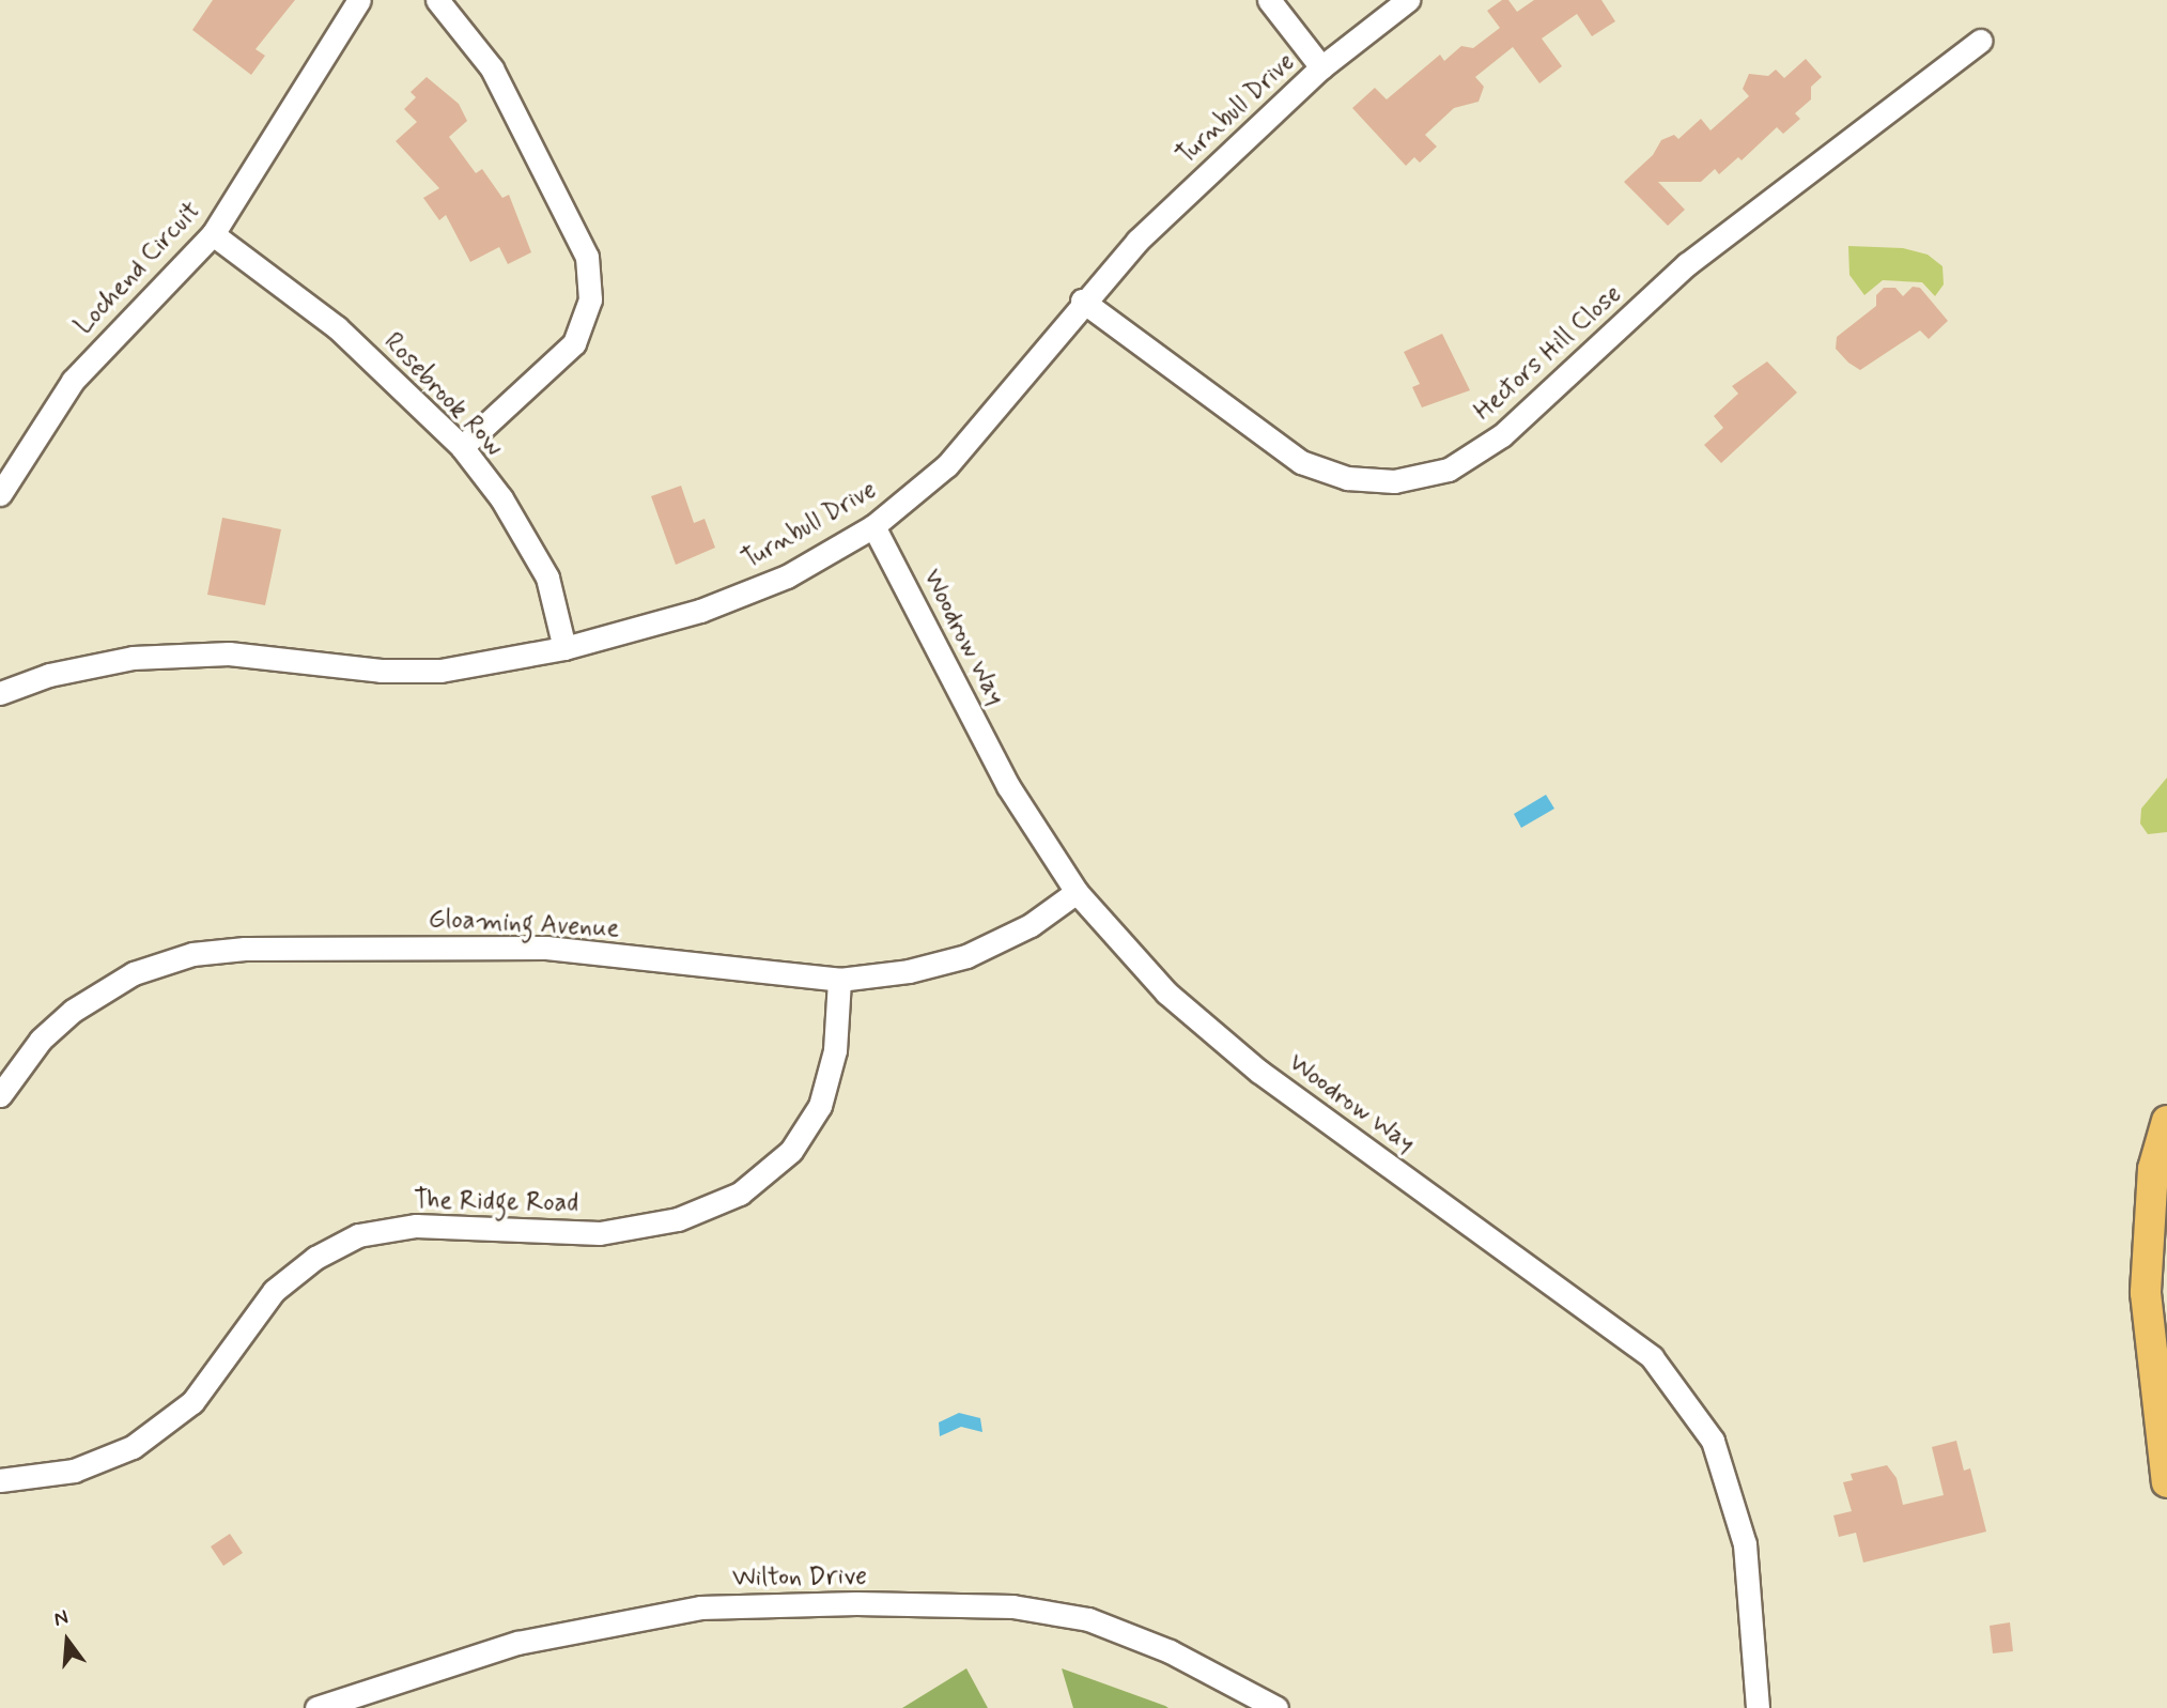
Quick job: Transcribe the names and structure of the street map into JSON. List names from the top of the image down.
{
  "streets": {
    "street": [
      "Turnbull Drive",
      "Lochend Circuit",
      "Hectors Hill Close",
      "Rosebrook Row",
      "Woodrow Way",
      "Gloaming Avenue",
      "The Ridge Road",
      "Wilton Drive"
    ]
  },
  "crossings": [
    ["Turnbull Drive", "Hectors Hill Close"],
    ["Turnbull Drive", "Rosebrook Row"],
    ["Turnbull Drive", "Woodrow Way"],
    ["Lochend Circuit", "Rosebrook Row"],
    ["Woodrow Way", "Gloaming Avenue"],
    ["Gloaming Avenue", "The Ridge Road"]
  ],
  "north": "top"
}
